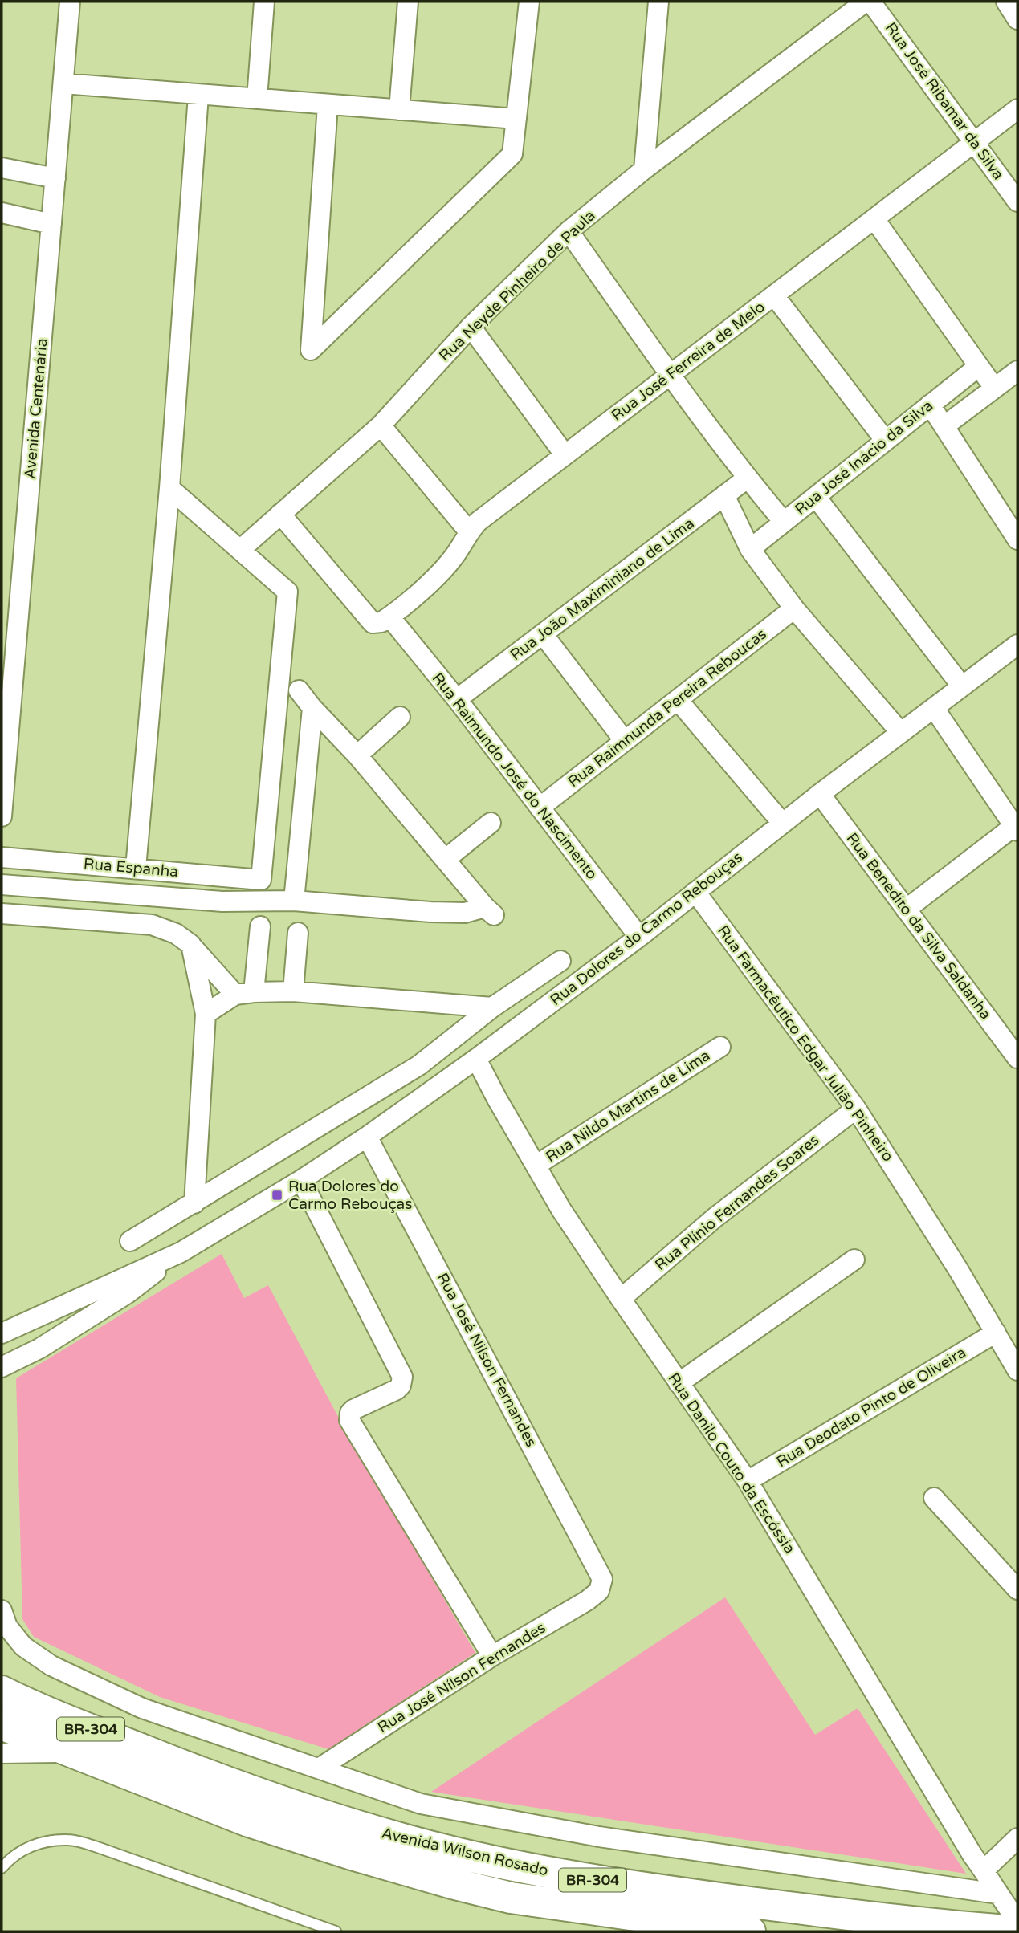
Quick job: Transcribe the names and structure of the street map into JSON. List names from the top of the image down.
{
  "streets": {
    "highway": ["BR-304", "Avenida Wilson Rosado"],
    "street": [
      "Rua José Ribamar da Silva",
      "Rua Neyde Pinheiro de Paula",
      "Rua José Ferreira de Melo",
      "Avenida Centenária",
      "Rua José Inácio da Silva",
      "Rua João Maximiniano de Lima",
      "Rua Raimnunda Pereira Reboucas",
      "Rua Raimundo José do Nascimento",
      "Rua Espanha",
      "Rua Benedito da Silva Saldanha",
      "Rua Dolores do Carmo Rebouças",
      "Rua Farmacêutico Edgar Julião Pinheiro",
      "Rua Nildo Martins de Lima",
      "Rua Plínio Fernandes Soares",
      "Rua José Nilson Fernandes",
      "Rua Deodato Pinto de Oliveira",
      "Rua Danilo Couto da Escóssia",
      "Rua José Nílson Fernandes"
    ]
  },
  "crossings": [
    ["Rua José Ribamar da Silva", "Rua José Ferreira de Melo"],
    ["Rua Neyde Pinheiro de Paula", "Rua Raimundo José do Nascimento"],
    ["Rua Neyde Pinheiro de Paula", "Rua Espanha"],
    ["Rua José Ferreira de Melo", "Rua Raimundo José do Nascimento"],
    ["Rua João Maximiniano de Lima", "Rua Raimundo José do Nascimento"],
    ["Rua Raimnunda Pereira Reboucas", "Rua Raimundo José do Nascimento"],
    ["Rua Raimundo José do Nascimento", "Rua Dolores do Carmo Rebouças"],
    ["Rua Benedito da Silva Saldanha", "Rua Dolores do Carmo Rebouças"],
    ["Rua Dolores do Carmo Rebouças", "Rua Farmacêutico Edgar Julião Pinheiro"],
    ["Rua Dolores do Carmo Rebouças", "Rua José Nilson Fernandes"],
    ["Rua Dolores do Carmo Rebouças", "Rua Danilo Couto da Escóssia"],
    ["Rua Farmacêutico Edgar Julião Pinheiro", "Rua Plínio Fernandes Soares"],
    ["Rua Farmacêutico Edgar Julião Pinheiro", "Rua Deodato Pinto de Oliveira"],
    ["Rua Nildo Martins de Lima", "Rua Danilo Couto da Escóssia"],
    ["Rua Plínio Fernandes Soares", "Rua Danilo Couto da Escóssia"],
    ["Rua José Nilson Fernandes", "Rua José Nílson Fernandes"],
    ["Rua Deodato Pinto de Oliveira", "Rua Danilo Couto da Escóssia"]
  ],
  "places": {
    "transit": ["Rua Dolores do Carmo Rebouças"]
  }
}
